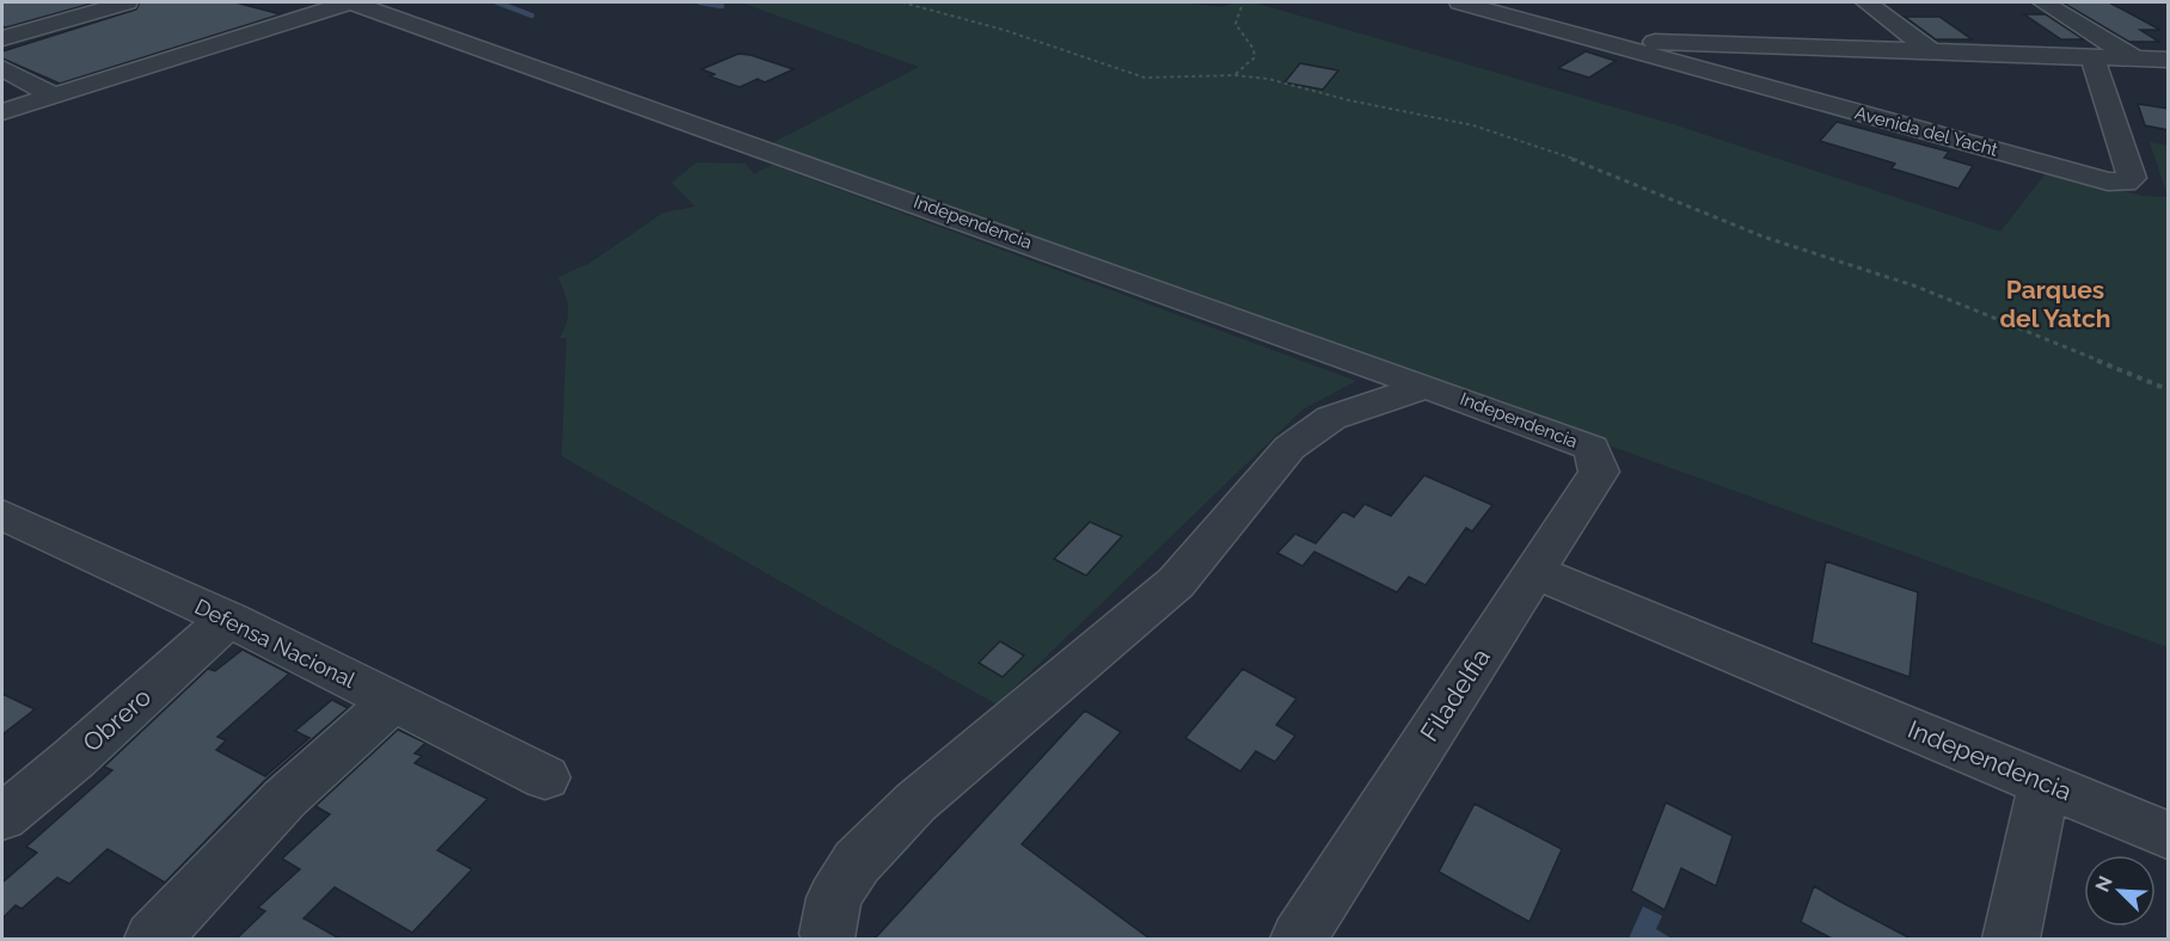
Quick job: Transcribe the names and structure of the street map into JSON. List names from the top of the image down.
{
  "streets": {
    "street": [
      "Avenida del Yacht",
      "Independencia",
      "Defensa Nacional",
      "Filadelfia",
      "Obrero"
    ]
  },
  "crossings": [
    ["Independencia", "Filadelfia"],
    ["Defensa Nacional", "Obrero"]
  ],
  "districts": ["Parques del Yatch"],
  "north": "top left"
}
